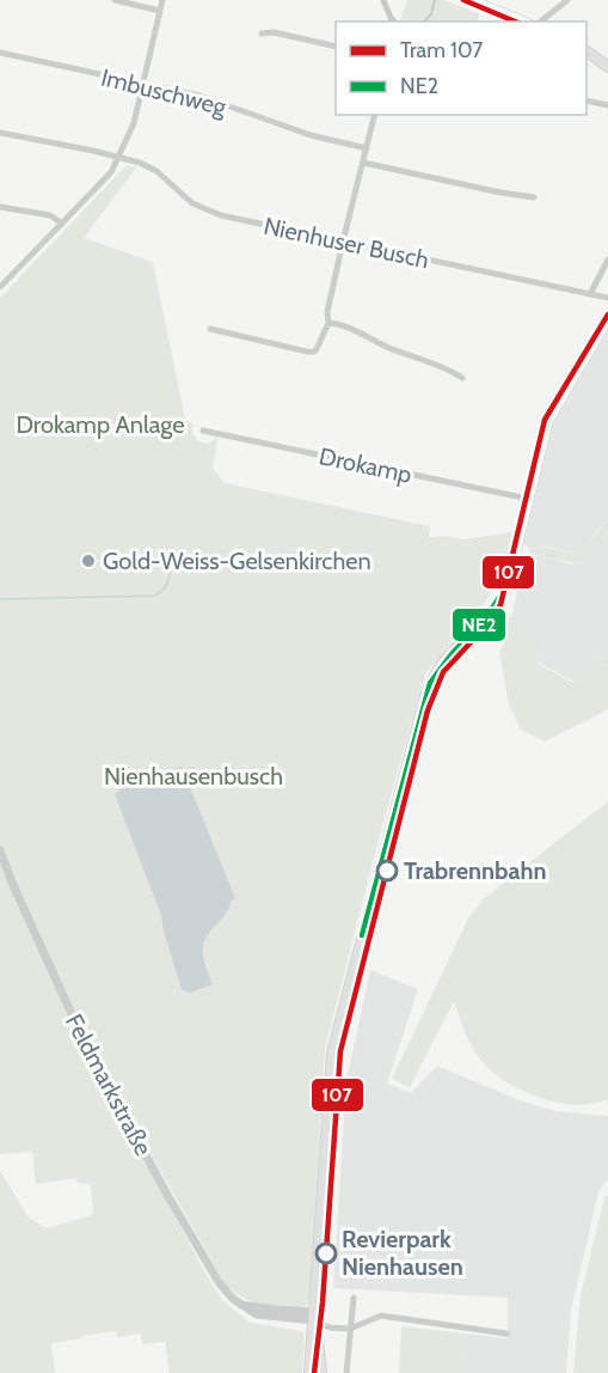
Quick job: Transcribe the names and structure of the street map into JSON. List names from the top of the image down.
{
  "streets": {
    "street": [
      "Imbuschweg",
      "Nienhuser Busch",
      "Drokamp",
      "Feldmarkstraße"
    ]
  },
  "parks": ["Drokamp Anlage", "Nienhausenbusch"],
  "places": ["Gold-Weiss-Gelsenkirchen", "Trabrennbahn", "Revierpark Nienhausen"],
  "lines": ["tram line 107", "transit line NE2"],
  "legend": ["Tram 107", "NE2"]
}
